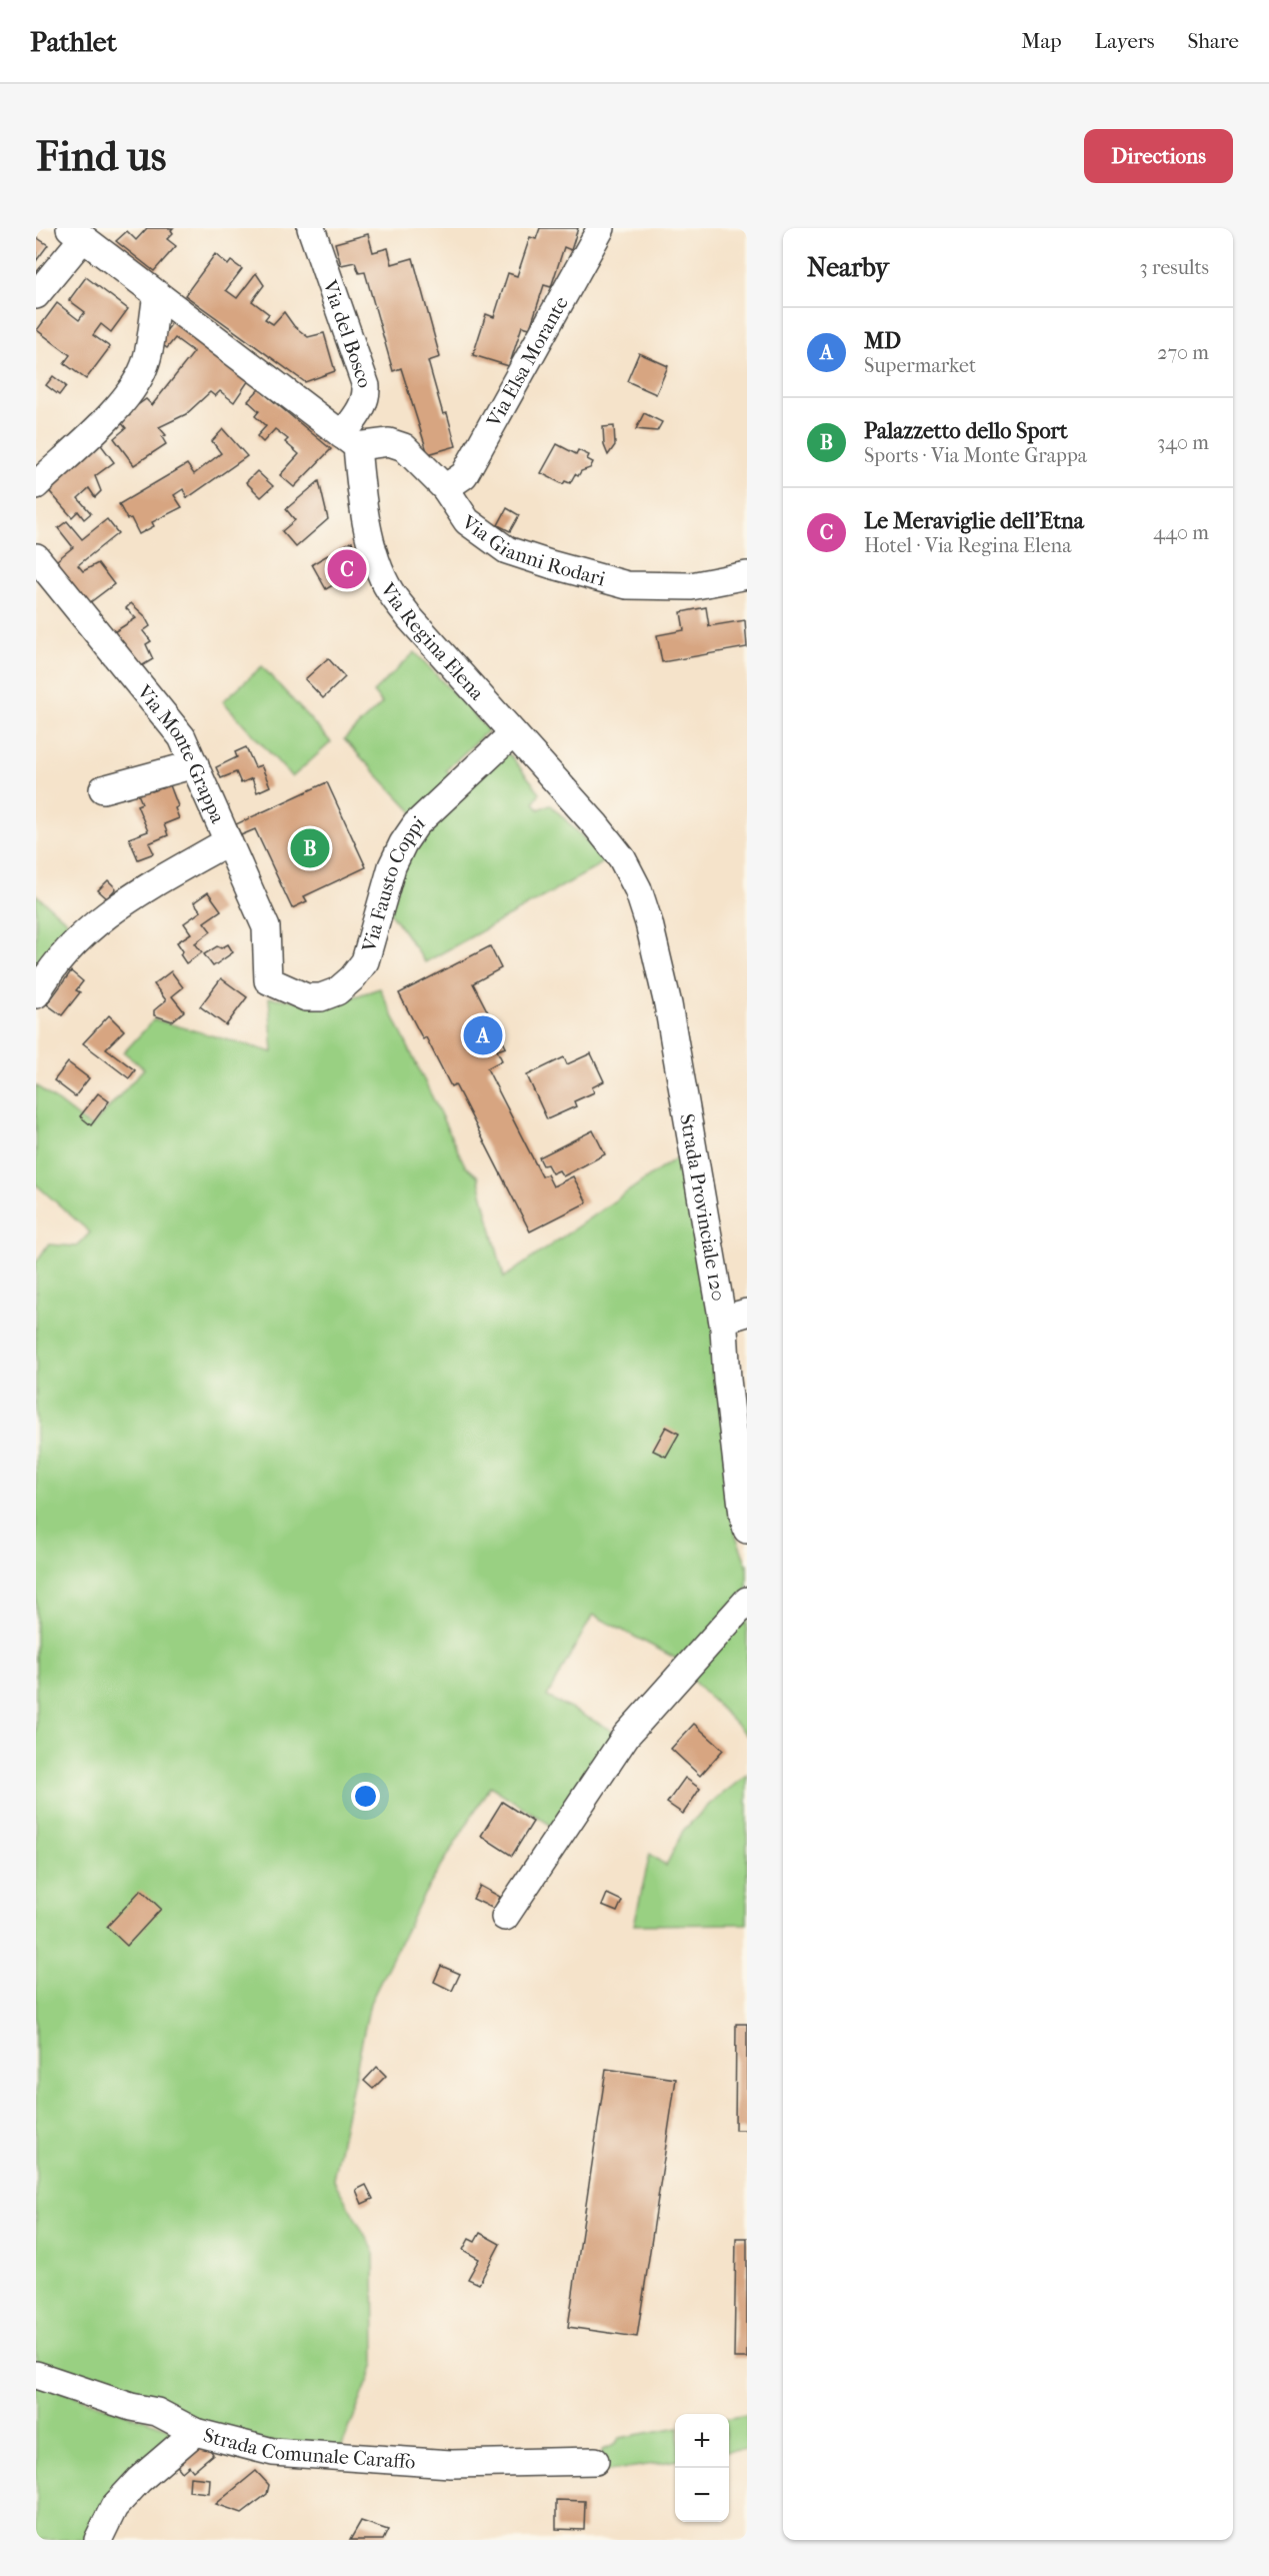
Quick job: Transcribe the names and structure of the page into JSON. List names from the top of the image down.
{
  "streets": {
    "street": [
      "Via del Bosco",
      "Via Elsa Morante",
      "Via Gianni Rodari",
      "Via Regina Elena",
      "Via Monte Grappa",
      "Via Fausto Coppi",
      "Strada Provinciale 120",
      "Strada Comunale Caraffo"
    ]
  },
  "crossings": [
    ["Via del Bosco", "Via Gianni Rodari"],
    ["Via del Bosco", "Via Regina Elena"],
    ["Via Elsa Morante", "Via Gianni Rodari"],
    ["Via Gianni Rodari", "Via Regina Elena"],
    ["Via Regina Elena", "Via Fausto Coppi"],
    ["Via Regina Elena", "Strada Provinciale 120"],
    ["Via Monte Grappa", "Via Fausto Coppi"]
  ],
  "page": {
    "header": "Pathlet",
    "nav": ["Map", "Layers", "Share"],
    "buttons": "Directions",
    "title": "Find us",
    "heading": ["Nearby", "3 results"],
    "list": [
      {
        "mark": "A",
        "name": "MD",
        "note": "Supermarket",
        "value": "270 m"
      },
      {
        "mark": "B",
        "name": "Palazzetto dello Sport",
        "note": "Sports · Via Monte Grappa",
        "value": "340 m"
      },
      {
        "mark": "C",
        "name": "Le Meraviglie dell'Etna",
        "note": "Hotel · Via Regina Elena",
        "value": "440 m"
      }
    ],
    "pins": ["C", "B", "A"],
    "map_buttons": ["+", "−"]
  }
}
